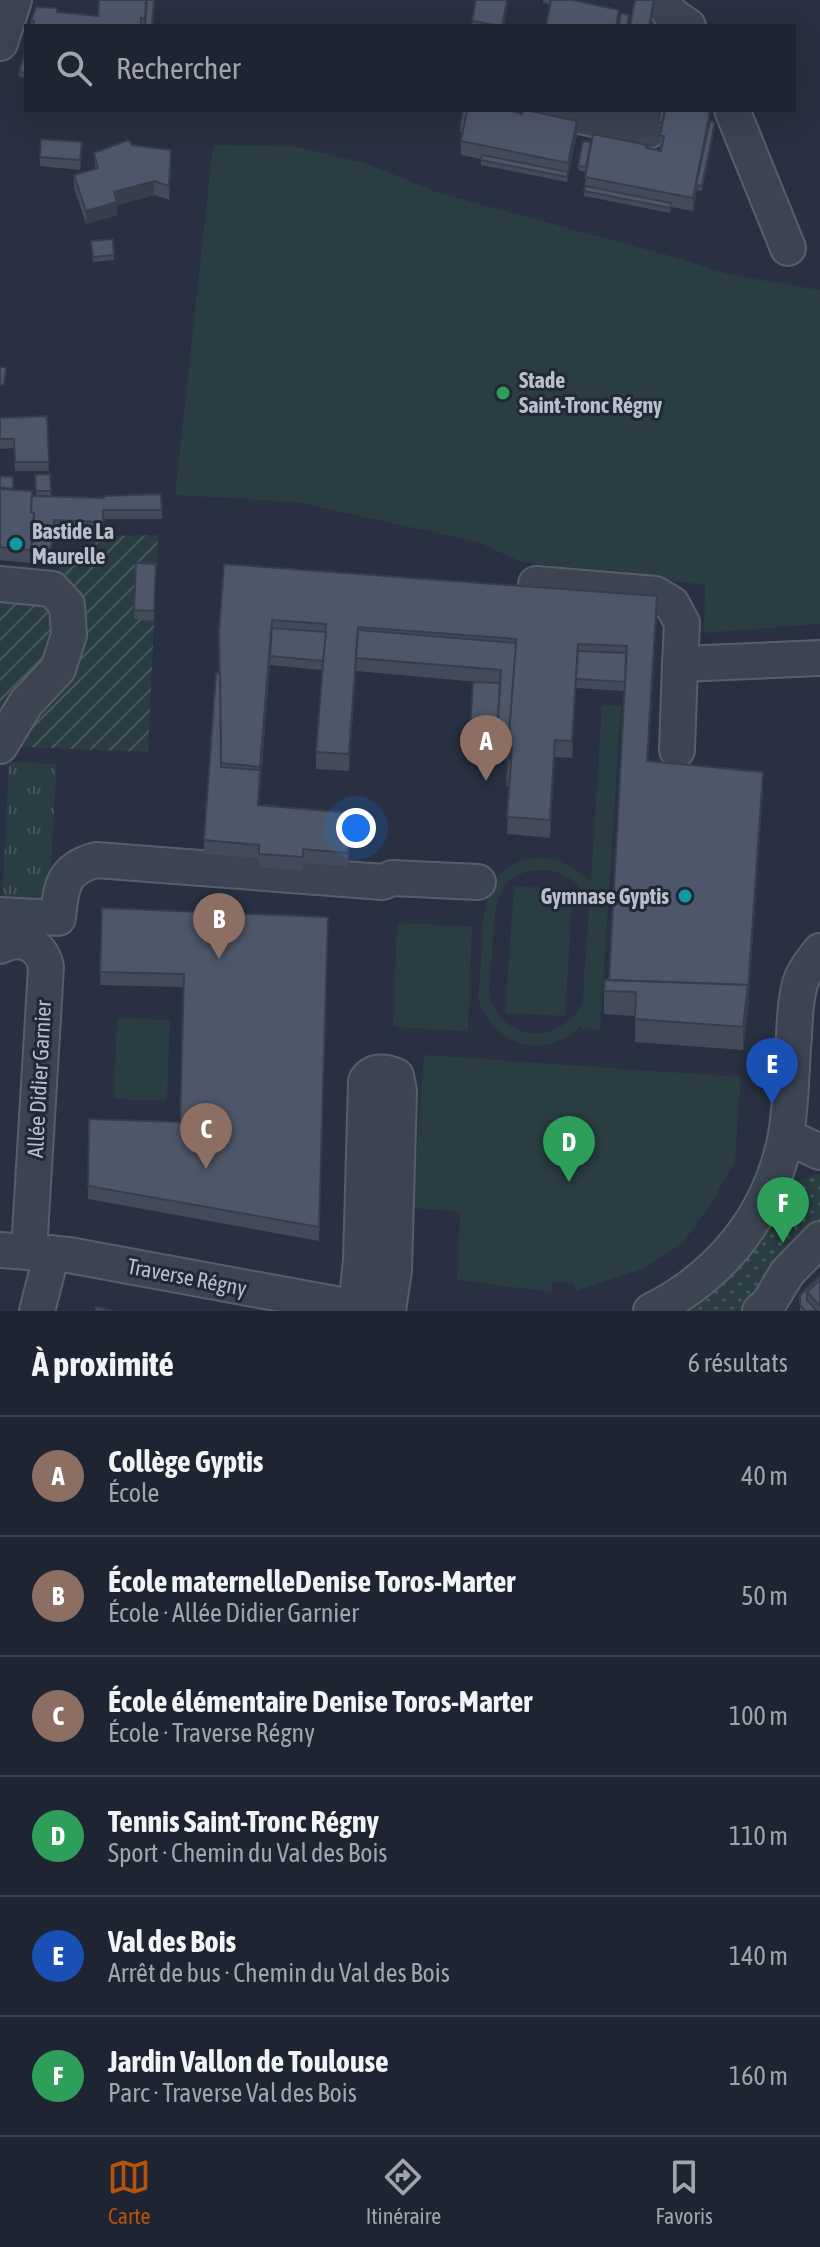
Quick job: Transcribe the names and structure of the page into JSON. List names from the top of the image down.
{
  "streets": {
    "street": ["Allée Didier Garnier", "Traverse Régny"]
  },
  "crossings": [
    ["Allée Didier Garnier", "Traverse Régny"]
  ],
  "places": ["Stade Saint-Tronc Régny", "Bastide La Maurelle", "Gymnase Gyptis"],
  "page": {
    "search": "Rechercher",
    "pins": [
      "A",
      "B",
      "E",
      "C",
      "D",
      "F"
    ],
    "heading": ["À proximité", "6 résultats"],
    "list": [
      {
        "mark": "A",
        "name": "Collège Gyptis",
        "note": "École",
        "value": "40 m"
      },
      {
        "mark": "B",
        "name": "École maternelleDenise Toros-Marter",
        "note": "École · Allée Didier Garnier",
        "value": "50 m"
      },
      {
        "mark": "C",
        "name": "École élémentaire Denise Toros-Marter",
        "note": "École · Traverse Régny",
        "value": "100 m"
      },
      {
        "mark": "D",
        "name": "Tennis Saint-Tronc Régny",
        "note": "Sport · Chemin du Val des Bois",
        "value": "110 m"
      },
      {
        "mark": "E",
        "name": "Val des Bois",
        "note": "Arrêt de bus · Chemin du Val des Bois",
        "value": "140 m"
      },
      {
        "mark": "F",
        "name": "Jardin Vallon de Toulouse",
        "note": "Parc · Traverse Val des Bois",
        "value": "160 m"
      }
    ],
    "nav": ["Carte", "Itinéraire", "Favoris"]
  }
}
